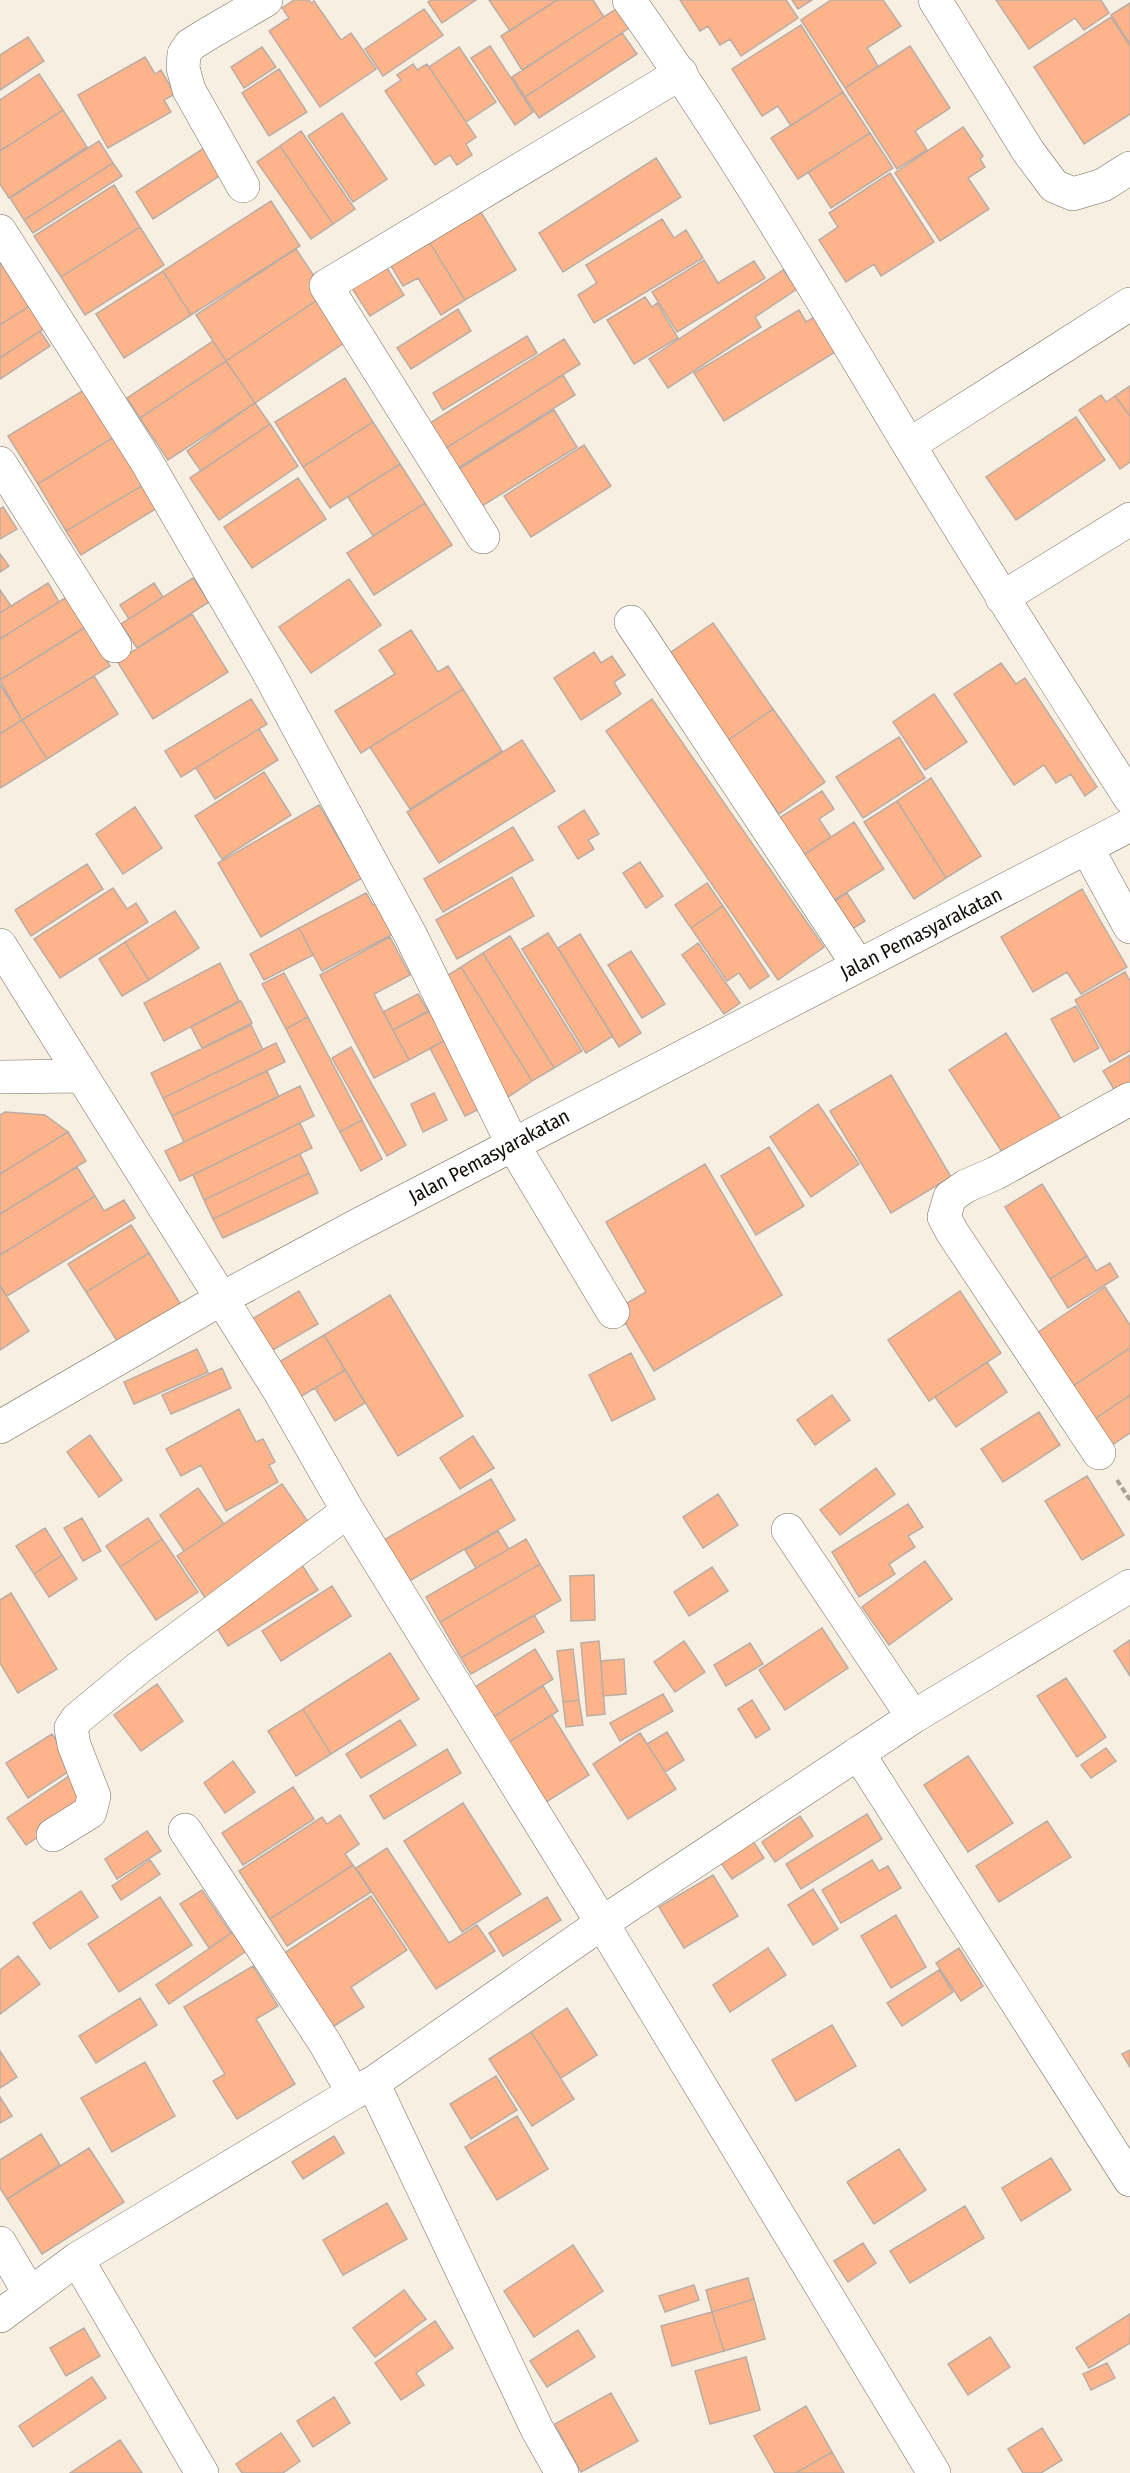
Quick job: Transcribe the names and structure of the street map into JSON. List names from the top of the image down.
{
  "streets": {
    "street": ["Jalan Pemasyarakatan"]
  }
}
